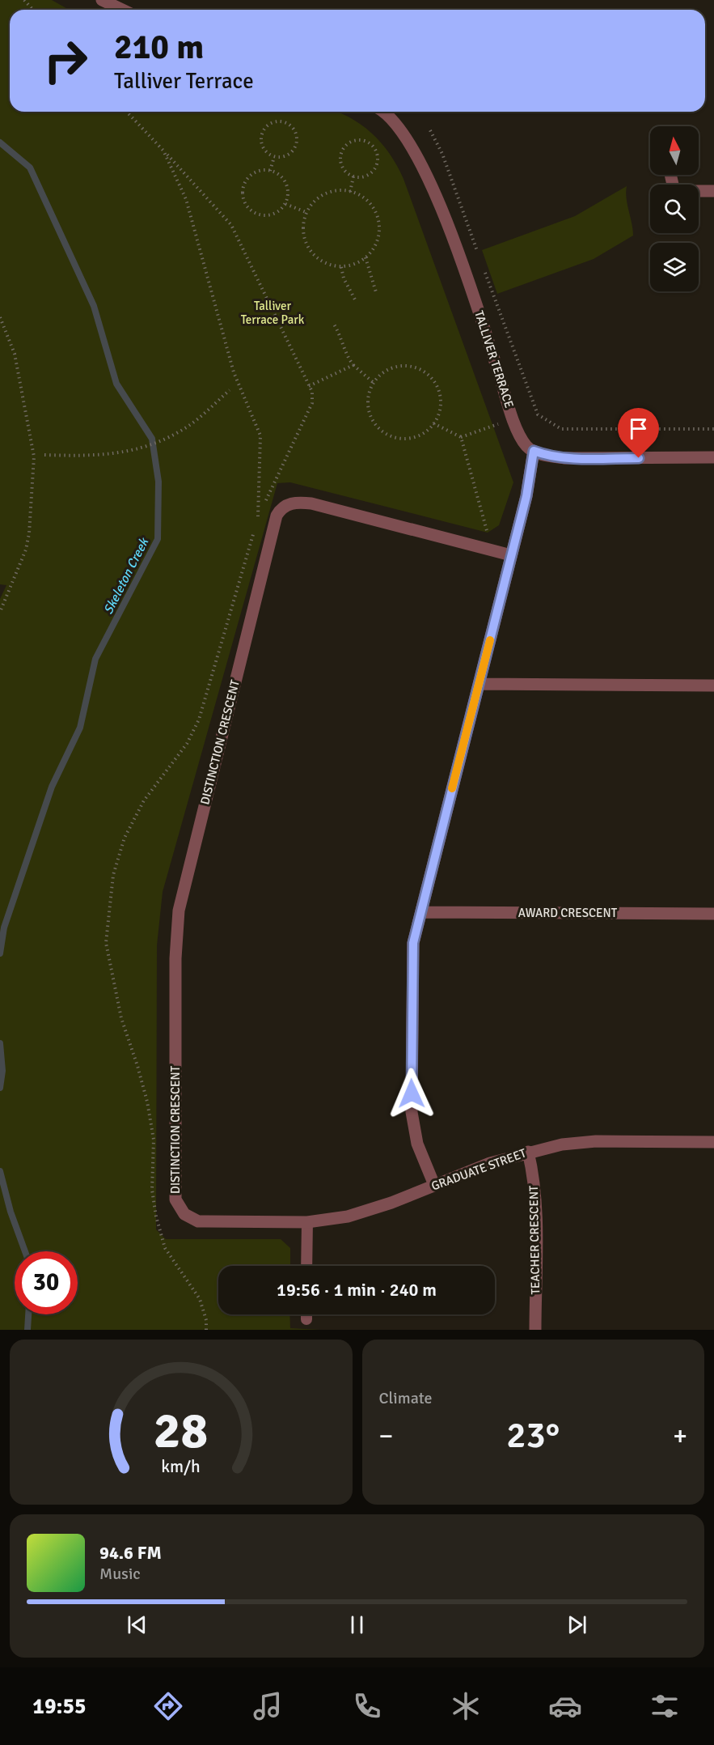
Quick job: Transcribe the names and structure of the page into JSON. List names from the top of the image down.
{
  "streets": {
    "street": [
      "TALLIVER TERRACE",
      "DISTINCTION CRESCENT",
      "AWARD CRESCENT",
      "GRADUATE STREET",
      "TEACHER CRESCENT"
    ]
  },
  "crossings": [
    ["DISTINCTION CRESCENT", "GRADUATE STREET"],
    ["GRADUATE STREET", "TEACHER CRESCENT"]
  ],
  "water": ["Skeleton Creek"],
  "parks": ["Talliver Terrace Park"],
  "north": "top",
  "page": {
    "turn": ["210 m", "Talliver Terrace"],
    "limit": "30",
    "trip": "19:56 · 1 min · 240 m",
    "tile": "Climate",
    "heat": ["−", "23°", "+"],
    "song": ["94.6 FM", "Music"],
    "tabs": "19:55",
    "gauge": ["28", "km/h"]
  }
}
